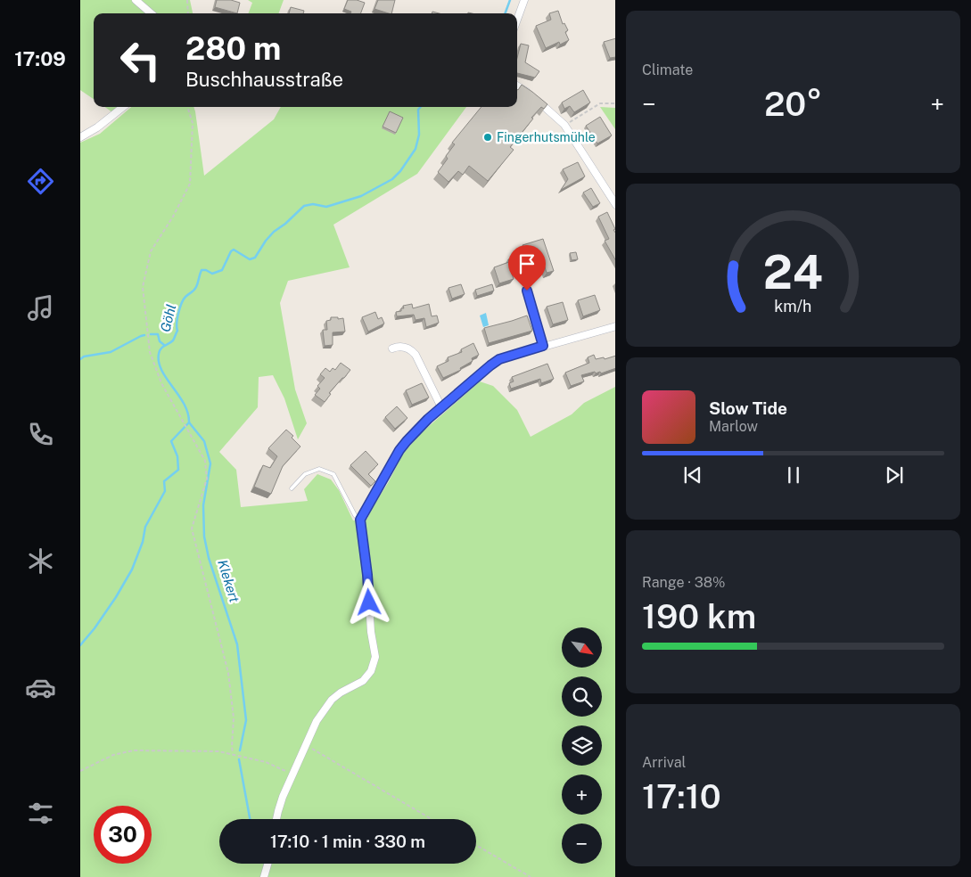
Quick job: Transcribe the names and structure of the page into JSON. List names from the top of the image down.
{
  "water": ["Göhl", "Klekert"],
  "places": ["Fingerhutsmühle"],
  "north": "bottom right",
  "page": {
    "tabs": "17:09",
    "tile": [
      "Climate",
      ["Range · 38%", "190 km"],
      ["Arrival", "17:10"]
    ],
    "turn": ["280 m", "Buschhausstraße"],
    "heat": ["−", "20°", "+"],
    "song": ["Slow Tide", "Marlow"],
    "map_buttons": ["+", "−"],
    "limit": "30",
    "trip": "17:10 · 1 min · 330 m",
    "gauge": ["24", "km/h"]
  }
}
